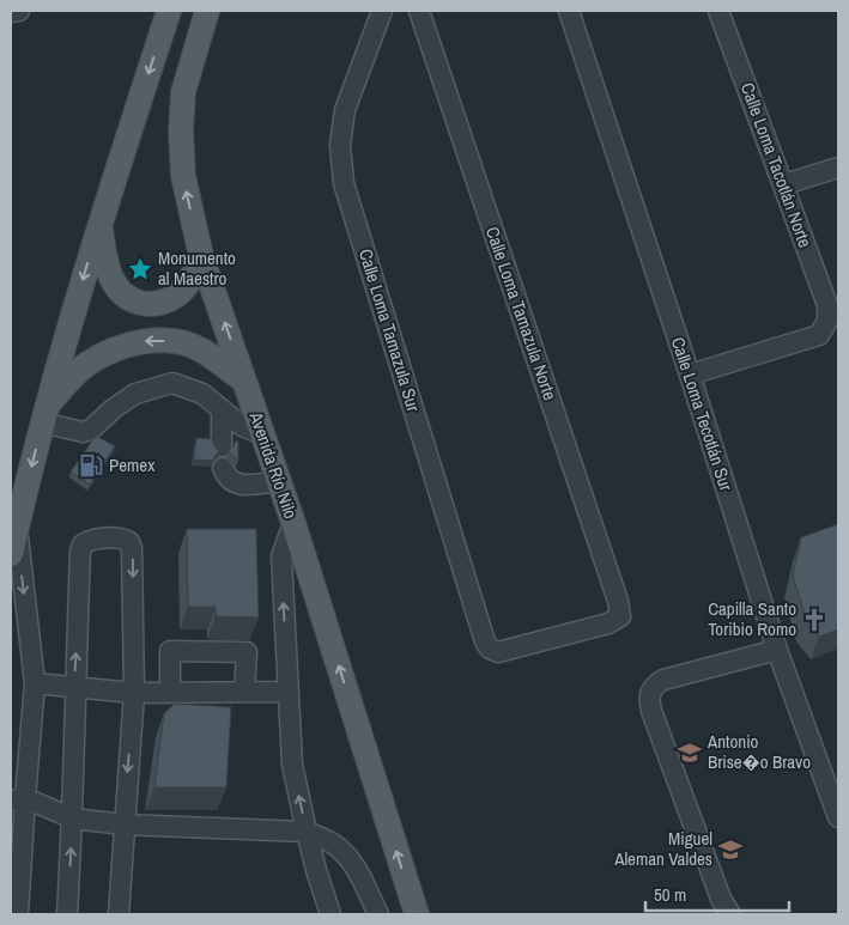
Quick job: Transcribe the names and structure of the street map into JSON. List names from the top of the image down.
{
  "streets": {
    "main road": ["Avenida Río Nilo"],
    "street": [
      "Calle Loma Tacotlán Norte",
      "Calle Loma Tamazula Norte",
      "Calle Loma Tamazula Sur",
      "Calle Loma Tecotlán Sur"
    ]
  },
  "crossings": [
    ["Calle Loma Tacotlán Norte", "Calle Loma Tecotlán Sur"],
    ["Calle Loma Tamazula Norte", "Calle Loma Tamazula Sur"]
  ],
  "one_way": ["Avenida Río Nilo"],
  "places": {
    "place": ["Monumento al Maestro"],
    "fuel station": ["Pemex"],
    "church": ["Capilla Santo Toribio Romo"],
    "school or university": ["Antonio Brise�o Bravo", "Miguel Aleman Valdes"]
  },
  "scale_bar": "50 m"
}
